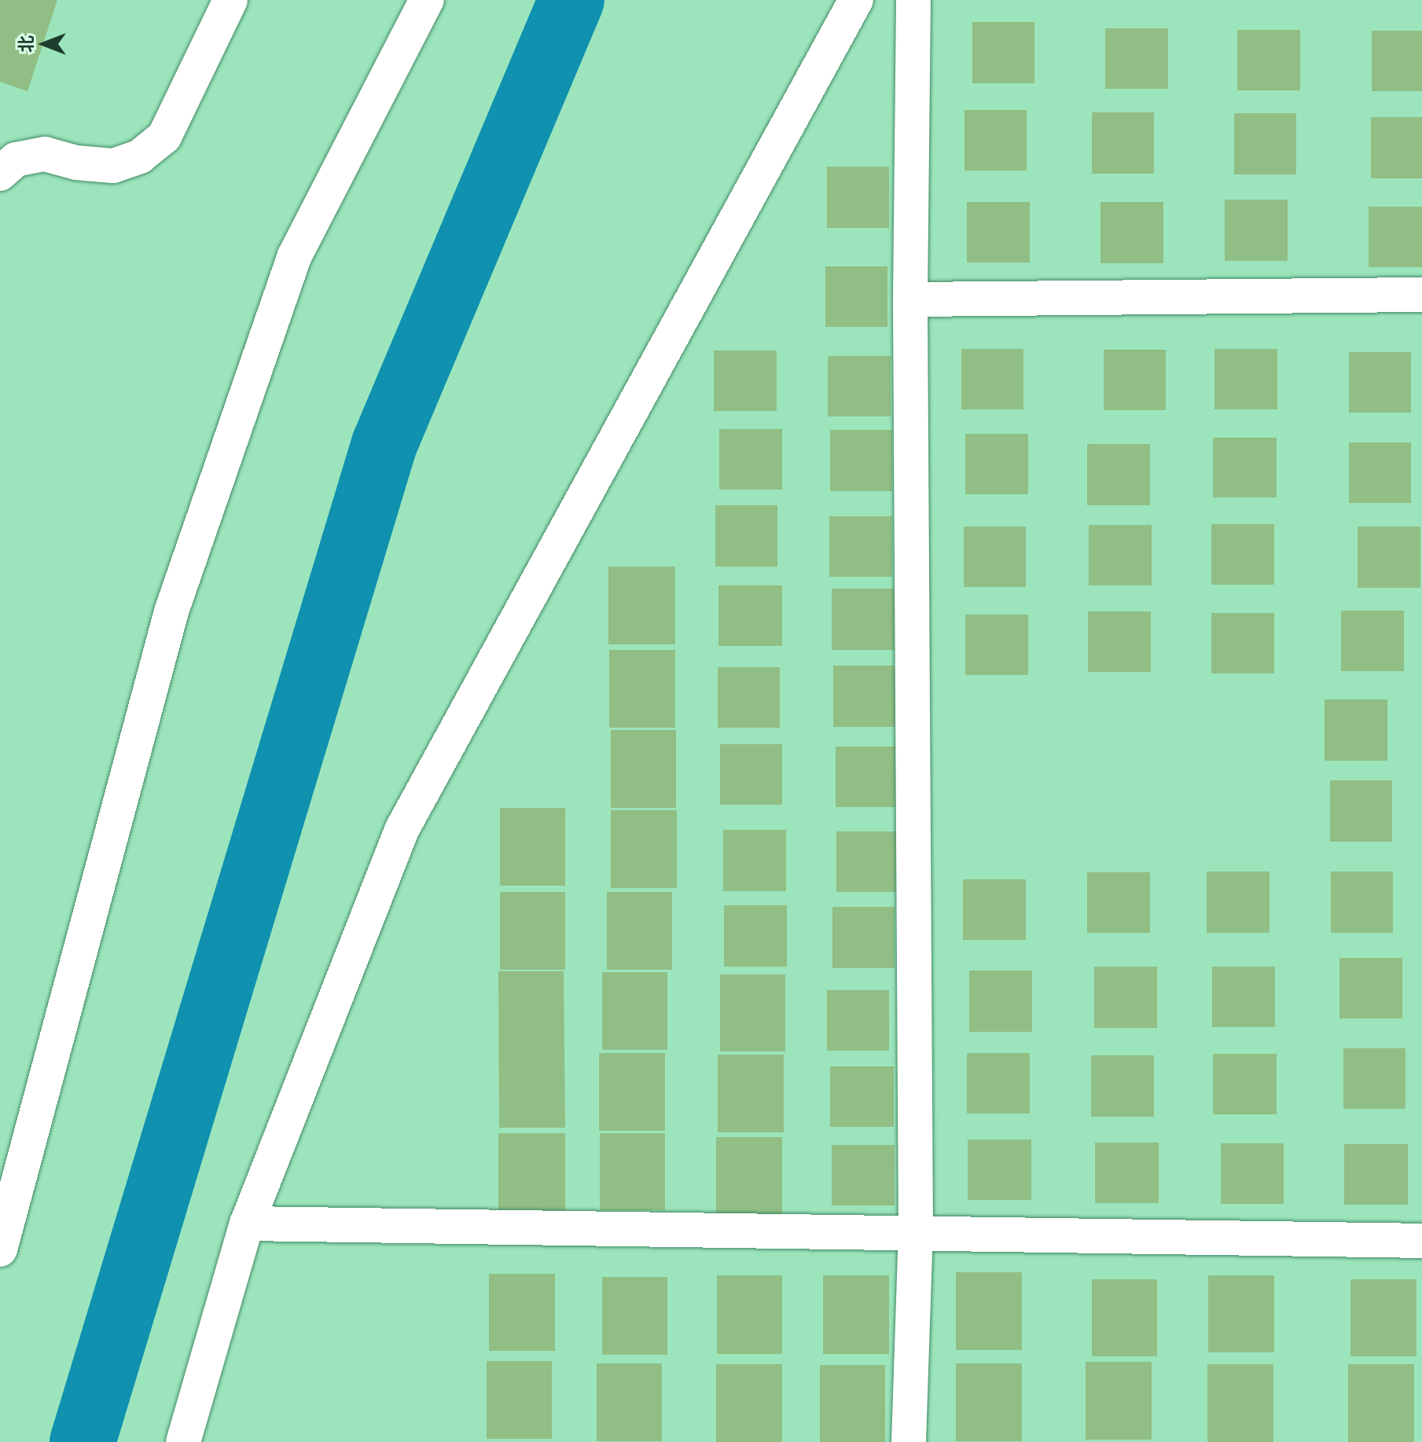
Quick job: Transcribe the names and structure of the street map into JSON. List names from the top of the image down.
{
  "north": "left"
}
